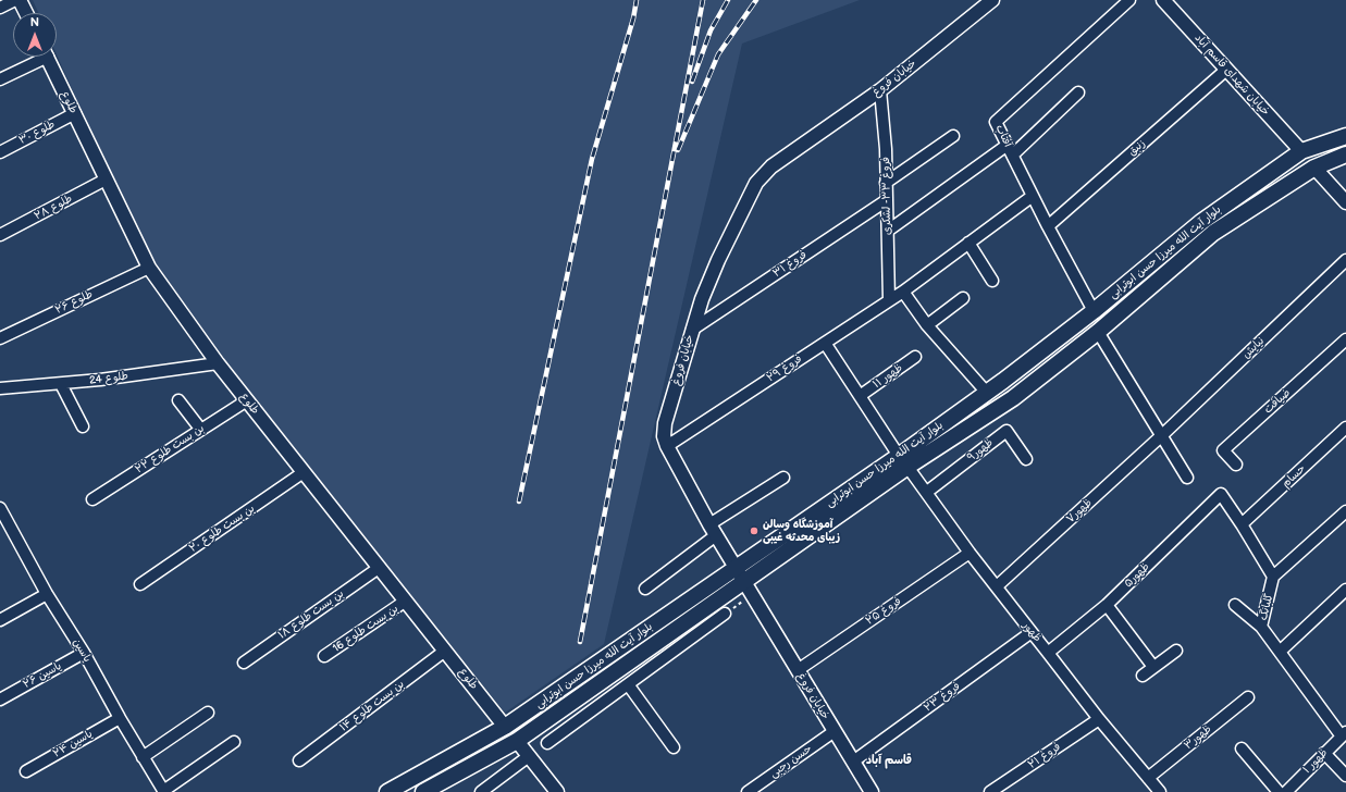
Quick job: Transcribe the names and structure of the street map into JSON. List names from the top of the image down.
{
  "streets": {
    "main road": ["بلوار آیت الله میرزا حسن ابوترابی"],
    "street": [
      "خیابان شهدای قاسم آباد",
      "خیابان فروغ",
      "طلوع",
      "طلوع ۳۰",
      "آفتاب",
      "زنبق",
      "فروغ ۳۳- لشکری",
      "طلوع ۲۸",
      "فروغ ۳۱",
      "طلوع ۲۶",
      "نيايش",
      "فروغ ۲۹",
      "ظهور ۱۱",
      "طلوع 24",
      "ضیافت",
      "بن بست طلوع ۲۲",
      "ظهور۹",
      "حسام",
      "ظهور۷",
      "بن بست طلوع ۲۰",
      "ظهور۵",
      "گلبانگ",
      "فروغ ۲۵",
      "بن بست طلوع ۱۸",
      "بن بست طلوع 16",
      "ظهور",
      "یاسین",
      "یاسین ۲۶",
      "فروغ ۲۳",
      "بن بست طلوع ۱۴",
      "ظهور۳",
      "یاسین ۲۴",
      "فروغ ۲۱",
      "حسن رجبی",
      "ظهور ۱"
    ]
  },
  "crossings": [
    ["خیابان شهدای قاسم آباد", "زنبق"],
    ["خیابان شهدای قاسم آباد", "بلوار آیت الله میرزا حسن ابوترابی"],
    ["خیابان فروغ", "فروغ ۳۳- لشکری"],
    ["خیابان فروغ", "بلوار آیت الله میرزا حسن ابوترابی"],
    ["خیابان فروغ", "فروغ ۳۱"],
    ["خیابان فروغ", "فروغ ۲۹"],
    ["خیابان فروغ", "فروغ ۲۵"],
    ["خیابان فروغ", "فروغ ۲۳"],
    ["خیابان فروغ", "حسن رجبی"],
    ["طلوع", "طلوع ۳۰"],
    ["طلوع", "طلوع ۲۸"],
    ["طلوع", "بلوار آیت الله میرزا حسن ابوترابی"],
    ["طلوع", "طلوع ۲۶"],
    ["طلوع", "طلوع 24"],
    ["طلوع", "بن بست طلوع ۲۲"],
    ["طلوع", "بن بست طلوع ۲۰"],
    ["طلوع", "بن بست طلوع ۱۸"],
    ["طلوع", "بن بست طلوع 16"],
    ["طلوع", "بن بست طلوع ۱۴"],
    ["آفتاب", "زنبق"],
    ["آفتاب", "بلوار آیت الله میرزا حسن ابوترابی"],
    ["آفتاب", "فروغ ۲۹"],
    ["فروغ ۳۳- لشکری", "فروغ ۳۱"],
    ["فروغ ۳۳- لشکری", "فروغ ۲۹"],
    ["بلوار آیت الله میرزا حسن ابوترابی", "ظهور"],
    ["نيايش", "ظهور۷"],
    ["فروغ ۲۹", "ظهور"],
    ["ظهور ۱۱", "ظهور"],
    ["ظهور۹", "ظهور"],
    ["حسام", "ظهور۵"],
    ["ظهور۷", "ظهور"],
    ["ظهور۵", "ظهور"],
    ["گلبانگ", "ظهور ۱"],
    ["فروغ ۲۵", "ظهور"],
    ["ظهور", "فروغ ۲۳"],
    ["ظهور", "ظهور۳"],
    ["ظهور", "فروغ ۲۱"],
    ["یاسین", "یاسین ۲۶"],
    ["یاسین", "یاسین ۲۴"]
  ],
  "districts": ["قاسم آباد"],
  "places": ["آموزشگاه وسالن زیبای محدثه غیبی"],
  "north": "top"
}
